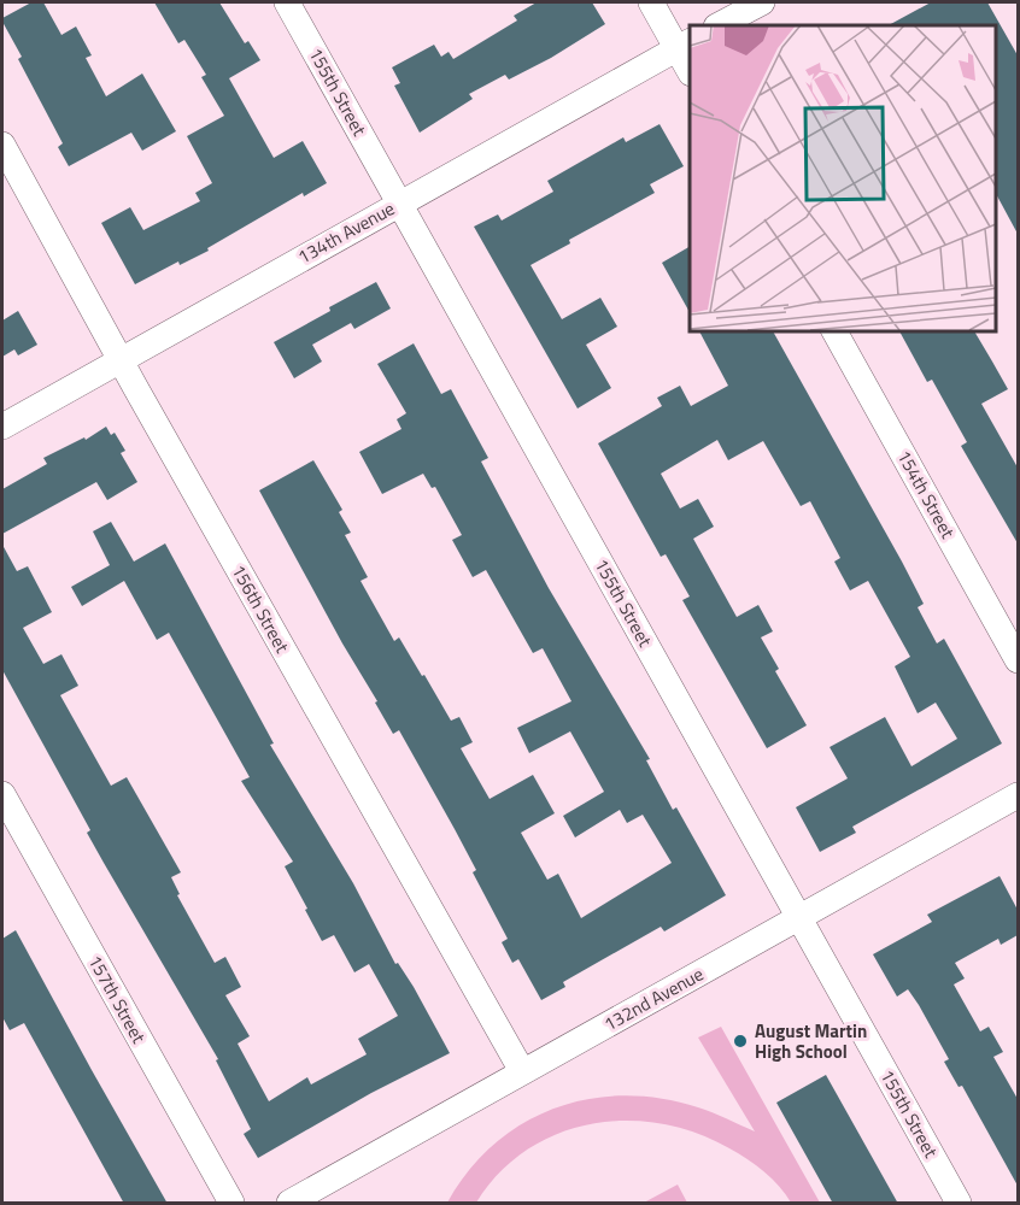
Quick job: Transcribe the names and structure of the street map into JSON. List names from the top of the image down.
{
  "streets": {
    "street": [
      "155th Street",
      "134th Avenue",
      "154th Street",
      "156th Street",
      "157th Street",
      "132nd Avenue"
    ]
  },
  "crossings": [
    ["155th Street", "134th Avenue"],
    ["155th Street", "132nd Avenue"],
    ["134th Avenue", "156th Street"],
    ["156th Street", "132nd Avenue"]
  ],
  "places": ["August Martin High School"]
}
